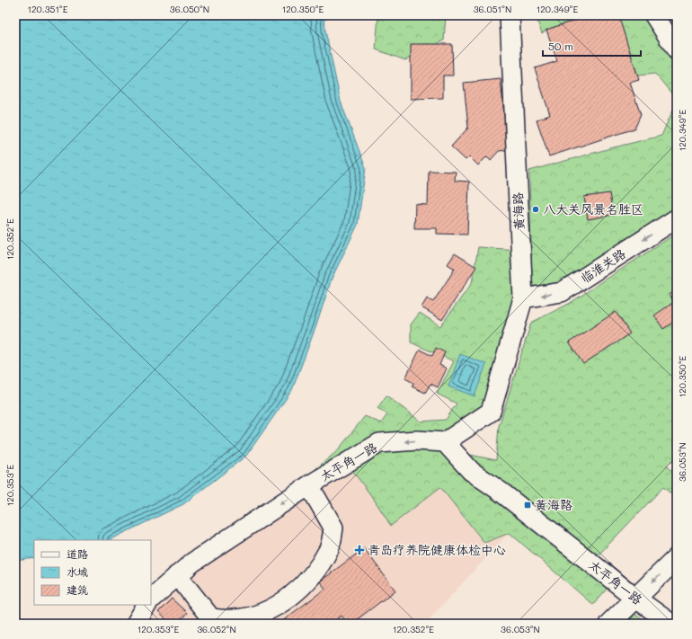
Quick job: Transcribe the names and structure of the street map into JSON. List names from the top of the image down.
{
  "streets": {
    "street": ["黄海路", "临淮关路", "太平角一路"]
  },
  "crossings": [
    ["黄海路", "临淮关路"],
    ["黄海路", "太平角一路"]
  ],
  "one_way": ["临淮关路", "太平角一路"],
  "places": {
    "other": ["八大关风景名胜区"],
    "transit": ["黄海路"],
    "health": ["青岛疗养院健康体检中心"]
  },
  "legend": ["道路", "水域", "建筑"],
  "scale_bar": "50 m",
  "coordinates": [
    "120.351°E",
    "36.050°N",
    "120.350°E",
    "36.051°N",
    "120.349°E",
    "120.352°E",
    "36.053°N",
    "120.353°E",
    "36.052°N"
  ]
}
